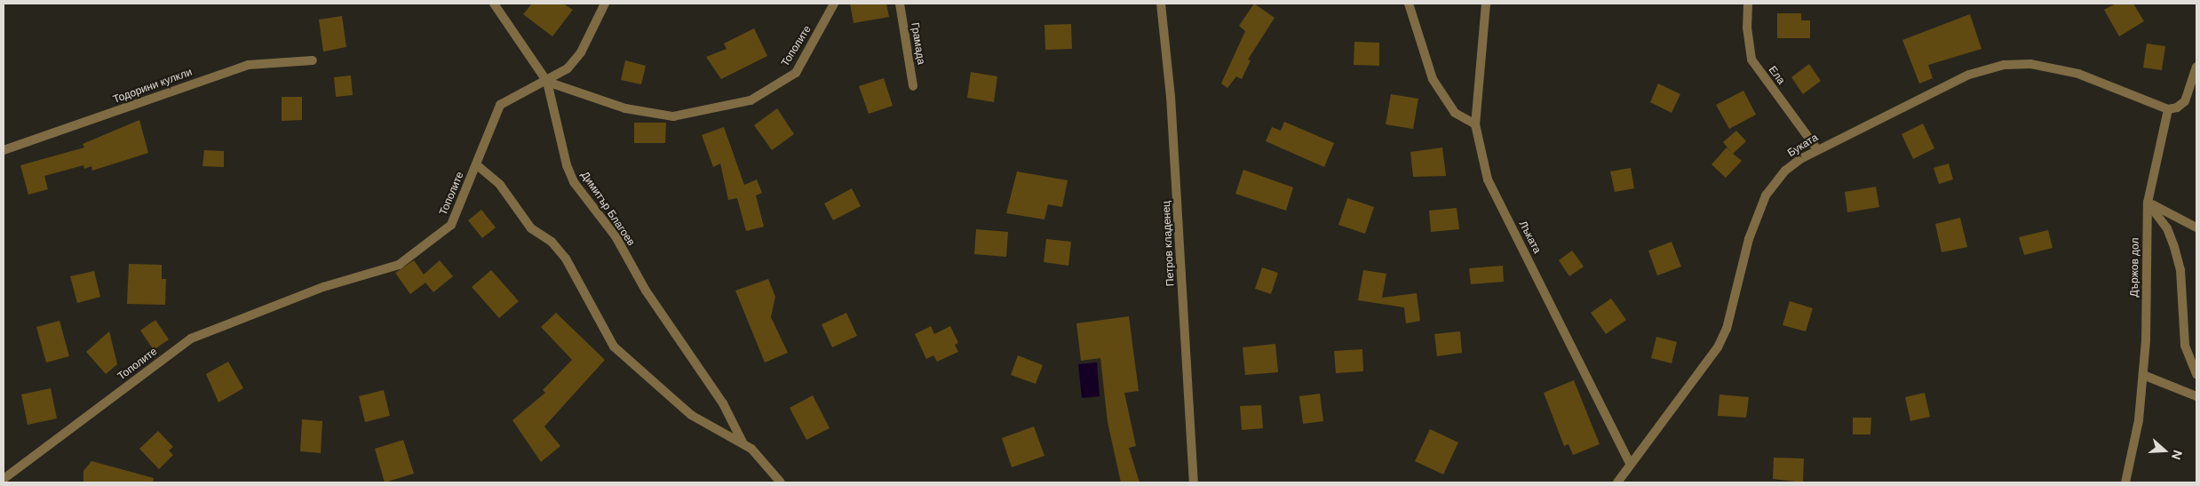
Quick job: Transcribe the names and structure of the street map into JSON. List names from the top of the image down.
{
  "streets": {
    "street": [
      "Грамада",
      "Тополите",
      "Ела",
      "Тодорини кулкли",
      "Буката",
      "Димитър Благоев",
      "Лъката",
      "Петров кладенец",
      "Държов дол"
    ]
  },
  "crossings": [
    ["Тополите", "Димитър Благоев"],
    ["Ела", "Буката"],
    ["Буката", "Лъката"],
    ["Буката", "Държов дол"]
  ],
  "north": "right"
}
